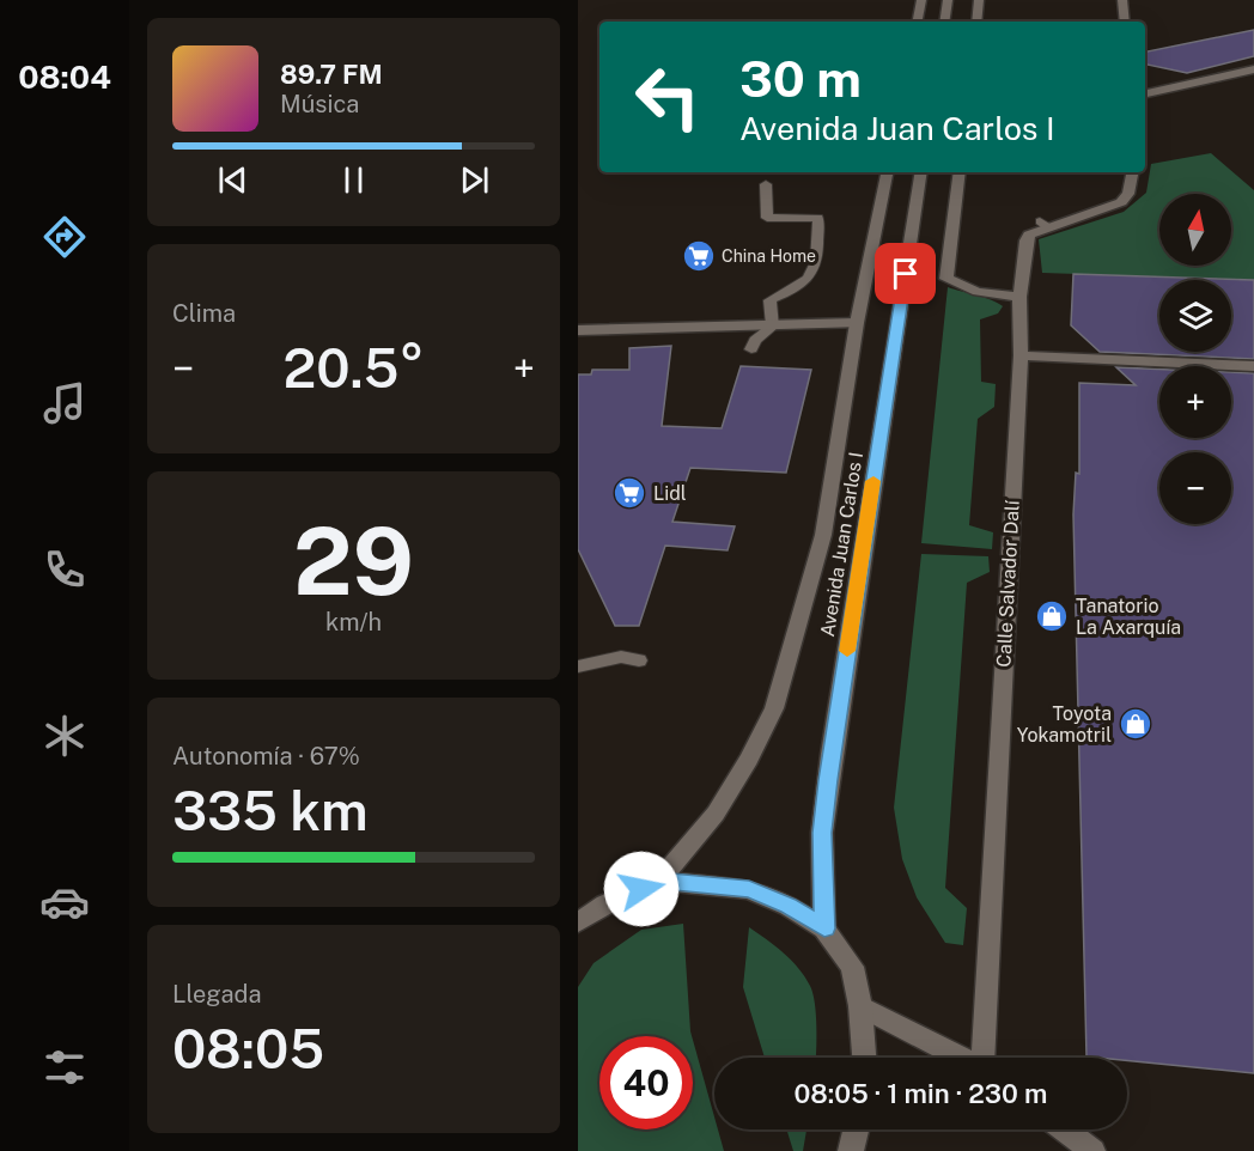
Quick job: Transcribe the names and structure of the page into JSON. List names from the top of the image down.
{
  "streets": {
    "street": ["Avenida Juan Carlos I", "Calle Salvador Dalí"]
  },
  "places": {
    "supermarket": ["China Home", "Lidl"],
    "shop": ["Tanatorio La Axarquía", "Toyota Yokamotril"]
  },
  "north": "top",
  "page": {
    "tabs": "08:04",
    "turn": ["30 m", "Avenida Juan Carlos I"],
    "song": ["89.7 FM", "Música"],
    "map_buttons": ["+", "−"],
    "tile": [
      "Clima",
      ["29", "km/h"],
      ["Autonomía · 67%", "335 km"],
      ["Llegada", "08:05"]
    ],
    "heat": ["−", "20.5°", "+"],
    "limit": "40",
    "trip": "08:05 · 1 min · 230 m"
  }
}
